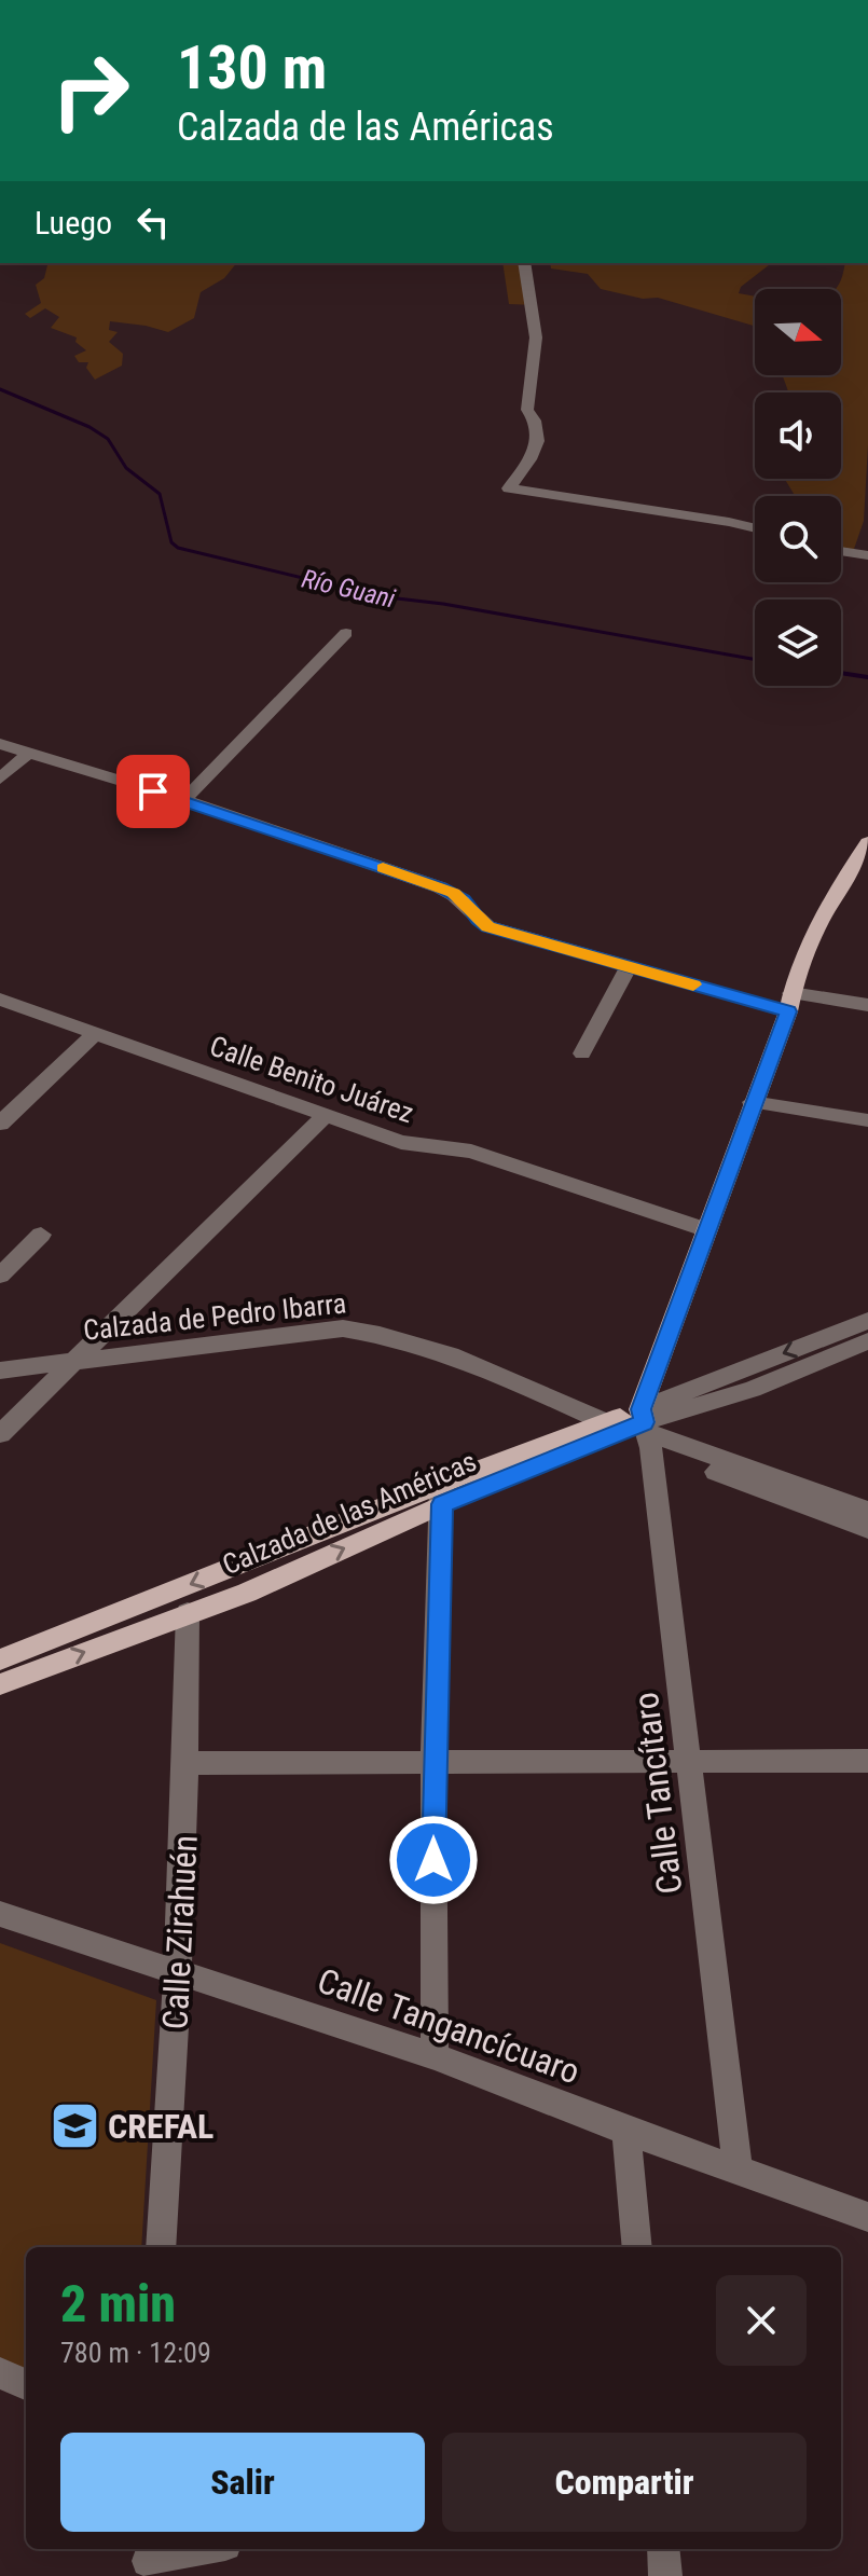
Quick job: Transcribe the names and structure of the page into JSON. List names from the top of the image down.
{
  "streets": {
    "main road": ["Calzada de las Américas"],
    "street": [
      "Calle Benito Juárez",
      "Calzada de Pedro Ibarra",
      "Calle Tancítaro",
      "Calle Zirahuén",
      "Calle Tangancícuaro"
    ]
  },
  "crossings": [
    ["Calzada de Pedro Ibarra", "Calzada de las Américas"],
    ["Calzada de Pedro Ibarra", "Calle Tancítaro"],
    ["Calzada de las Américas", "Calle Tancítaro"],
    ["Calzada de las Américas", "Calle Zirahuén"],
    ["Calle Tancítaro", "Calle Tangancícuaro"],
    ["Calle Zirahuén", "Calle Tangancícuaro"]
  ],
  "water": ["Río Guani"],
  "places": {
    "school or university": ["CREFAL"]
  },
  "north": "right",
  "page": {
    "turn": ["130 m", "Calzada de las Américas"],
    "then": "Luego",
    "heading": ["2 min", "780 m · 12:09"],
    "buttons": ["Salir", "Compartir"]
  }
}
